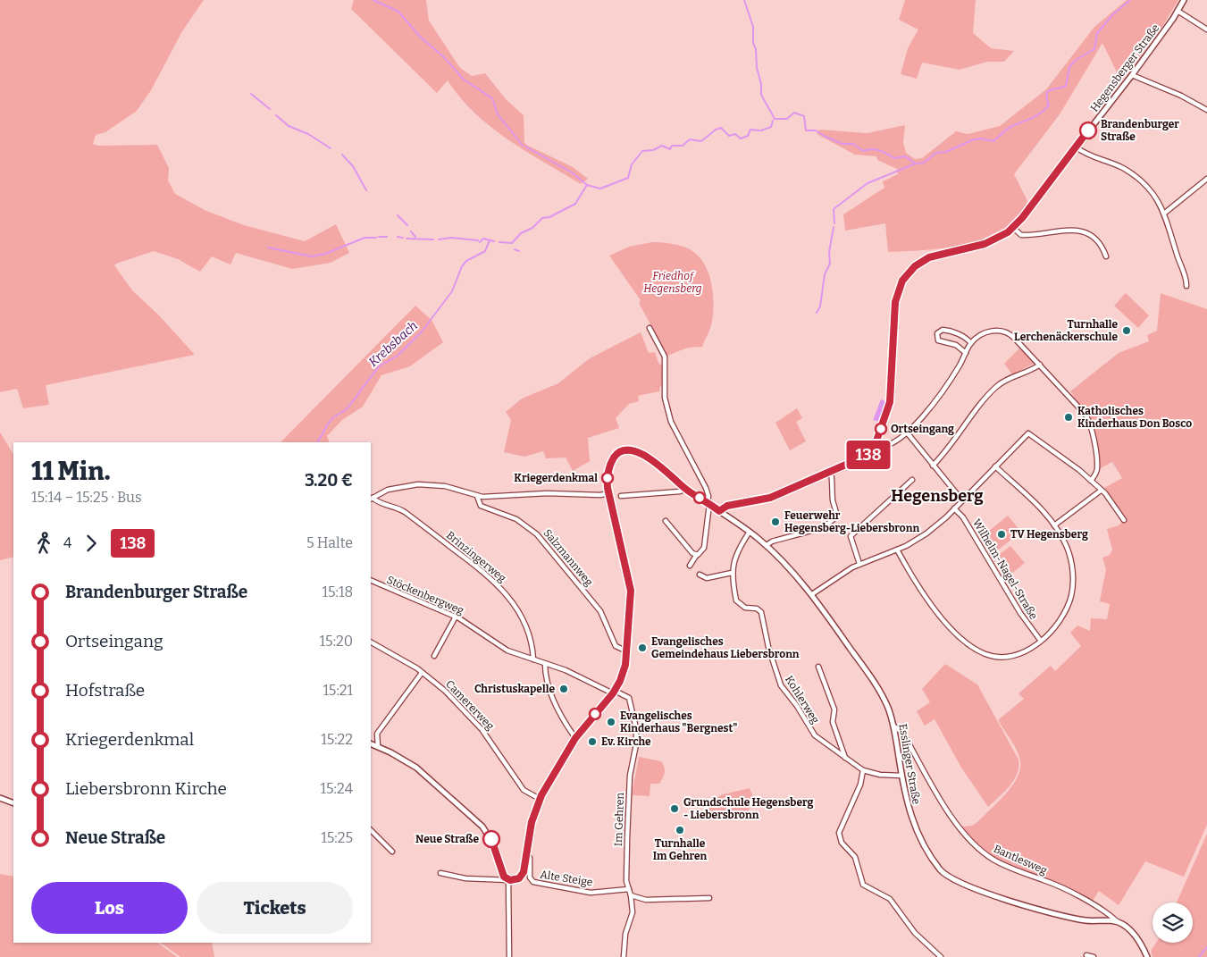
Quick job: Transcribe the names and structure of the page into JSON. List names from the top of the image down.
{
  "streets": {
    "street": [
      "Hegensberger Straße",
      "Brinzingerweg",
      "Salzmannweg",
      "Wilhelm-Nagel-Straße",
      "Stöckenbergweg",
      "Kohlerweg",
      "Camererweg",
      "Esslinger Straße",
      "Im Gehren",
      "Bantlesweg",
      "Alte Steige"
    ]
  },
  "crossings": [
    ["Brinzingerweg", "Stöckenbergweg"],
    ["Stöckenbergweg", "Im Gehren"],
    ["Kohlerweg", "Esslinger Straße"],
    ["Esslinger Straße", "Bantlesweg"],
    ["Im Gehren", "Alte Steige"]
  ],
  "districts": ["Hegensberg"],
  "water": ["Krebsbach"],
  "parks": ["Friedhof Hegensberg"],
  "places": [
    "Brandenburger Straße",
    "Turnhalle Lerchenäckerschule",
    "Katholisches Kinderhaus Don Bosco",
    "Ortseingang",
    "Kriegerdenkmal",
    "Feuerwehr Hegensberg-Liebersbronn",
    "TV Hegensberg",
    "Evangelisches Gemeindehaus Liebersbronn",
    "Christuskapelle",
    "Evangelisches Kinderhaus \"Bergnest\"",
    "Ev. Kirche",
    "Grundschule Hegensberg - Liebersbronn",
    "Turnhalle Im Gehren",
    "Neue Straße"
  ],
  "lines": ["bus line 138"],
  "page": {
    "on_map": "138",
    "heading": ["11 Min.", "15:14 – 15:25 · Bus", "3.20 €"],
    "legs": ["4", "138", "5 Halte"],
    "list": [
      {
        "name": "Brandenburger Straße",
        "value": "15:18"
      },
      {
        "name": "Ortseingang",
        "value": "15:20"
      },
      {
        "name": "Hofstraße",
        "value": "15:21"
      },
      {
        "name": "Kriegerdenkmal",
        "value": "15:22"
      },
      {
        "name": "Liebersbronn Kirche",
        "value": "15:24"
      },
      {
        "name": "Neue Straße",
        "value": "15:25"
      }
    ],
    "buttons": ["Los", "Tickets"]
  }
}
